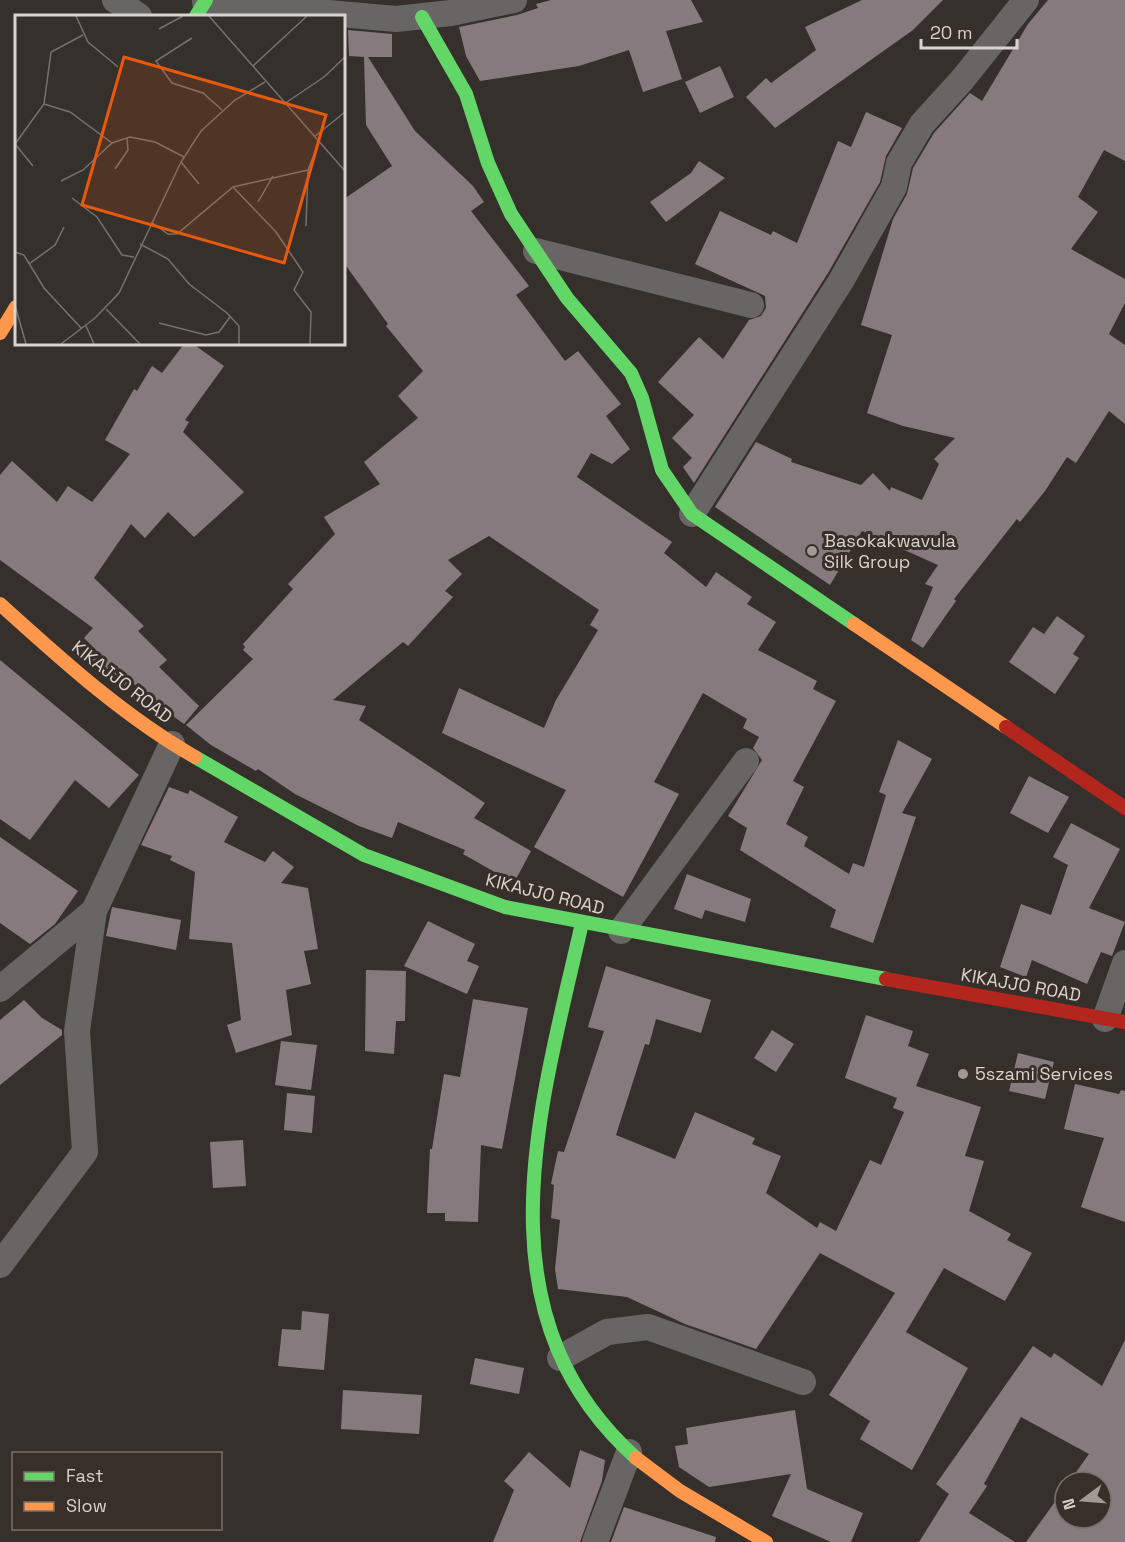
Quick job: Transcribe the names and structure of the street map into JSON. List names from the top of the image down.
{
  "streets": {
    "street": ["KIKAJJO ROAD"]
  },
  "places": ["Basokakwavula Silk Group", "5szami Services"],
  "legend": ["Fast", "Slow"],
  "scale_bar": "20 m",
  "north": "left"
}
